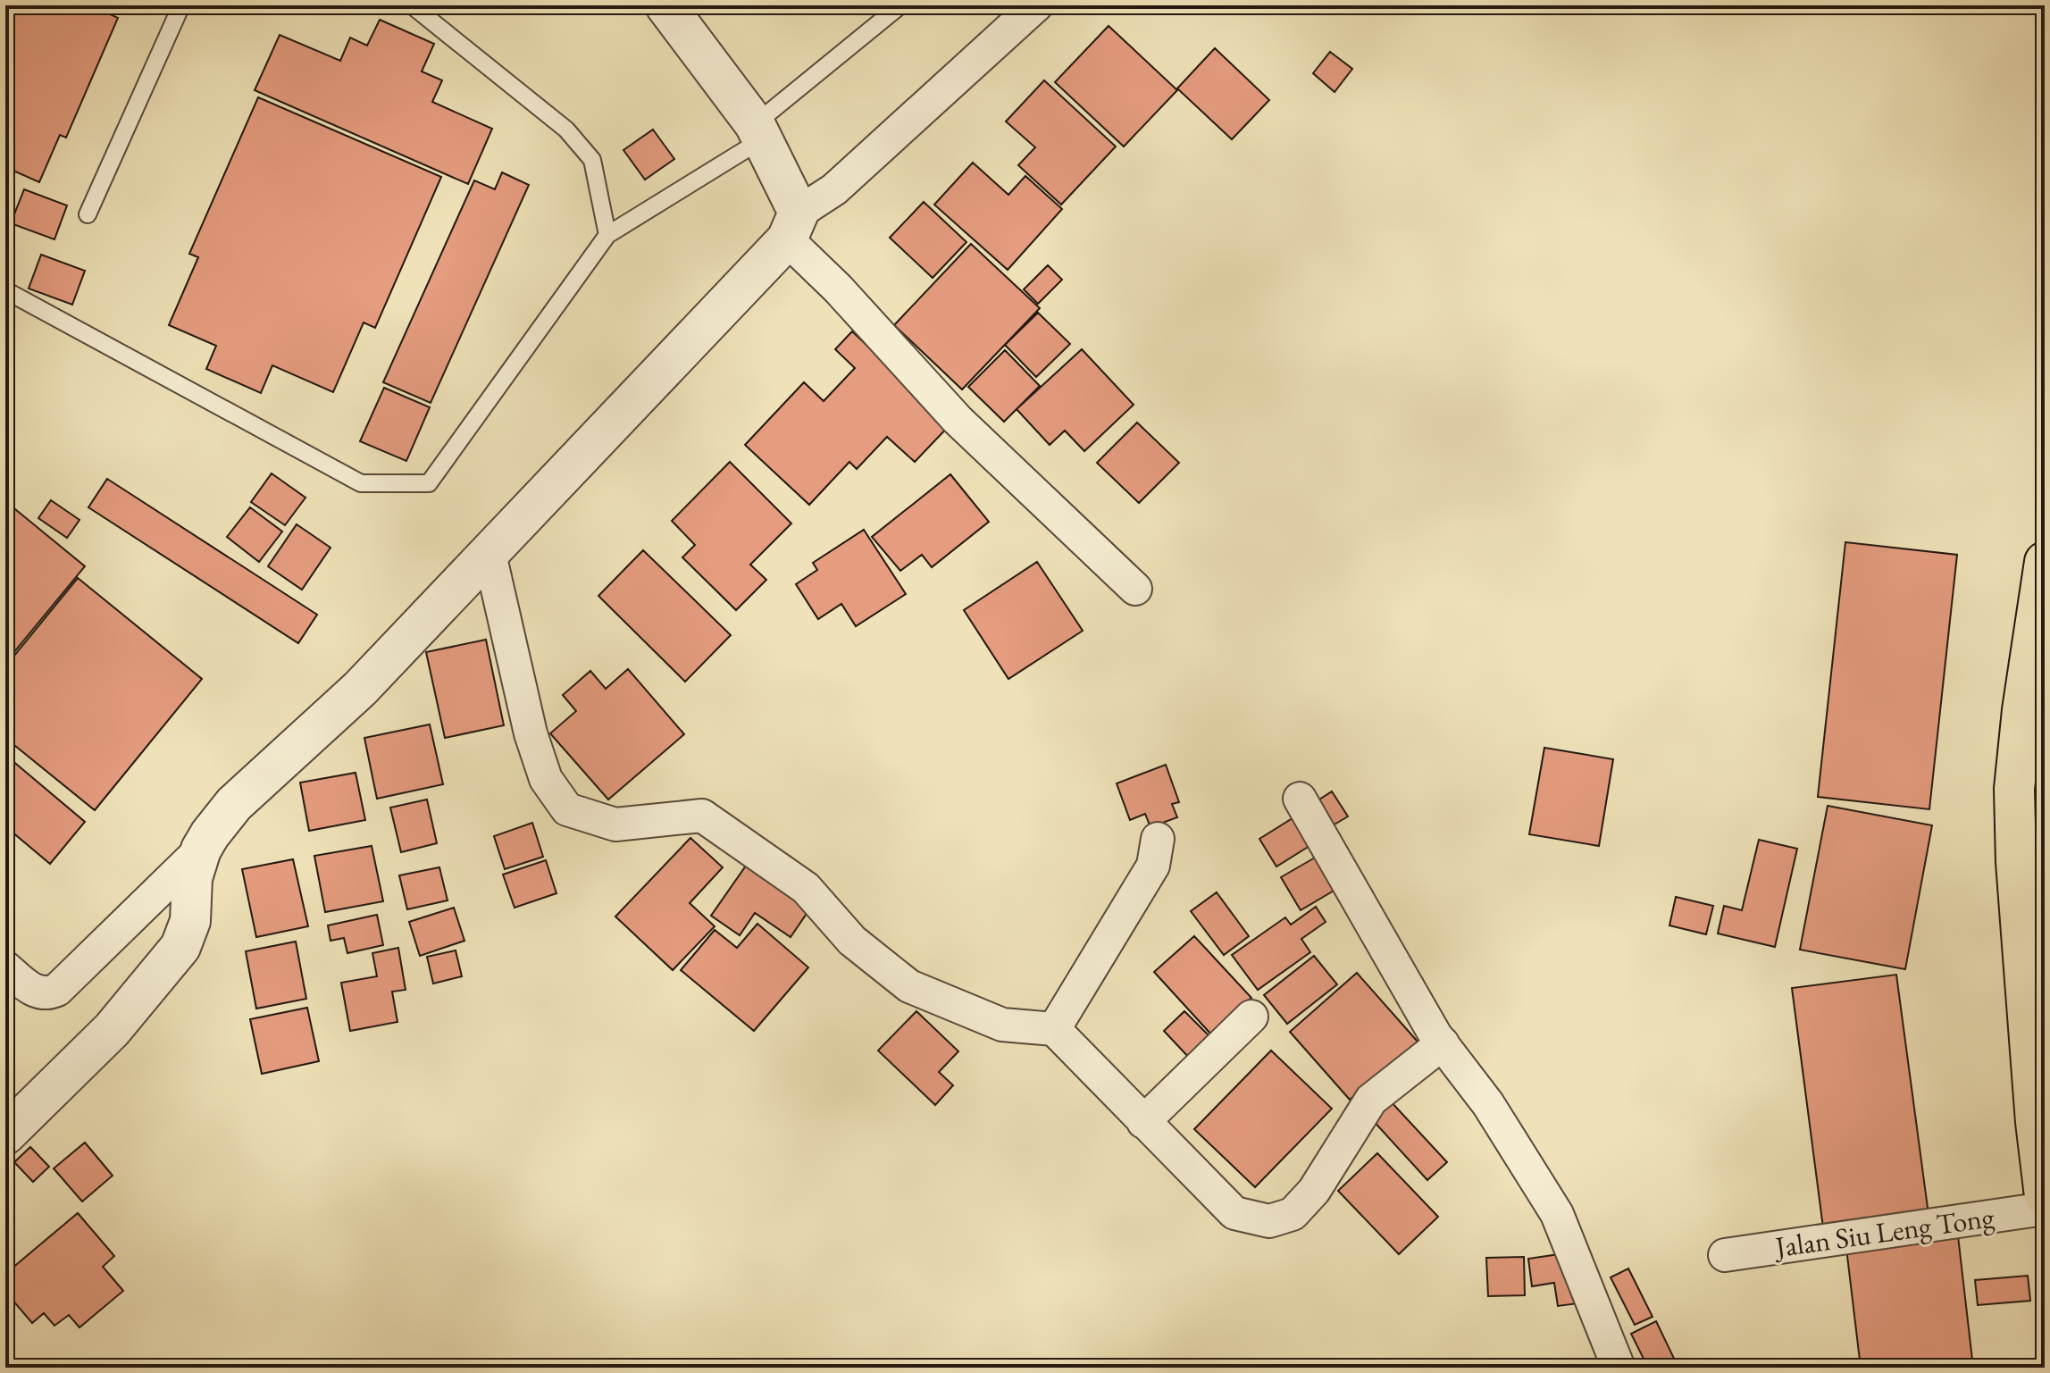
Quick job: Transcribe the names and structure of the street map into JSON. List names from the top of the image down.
{
  "streets": {
    "street": ["Jalan Siu Leng Tong"]
  }
}
